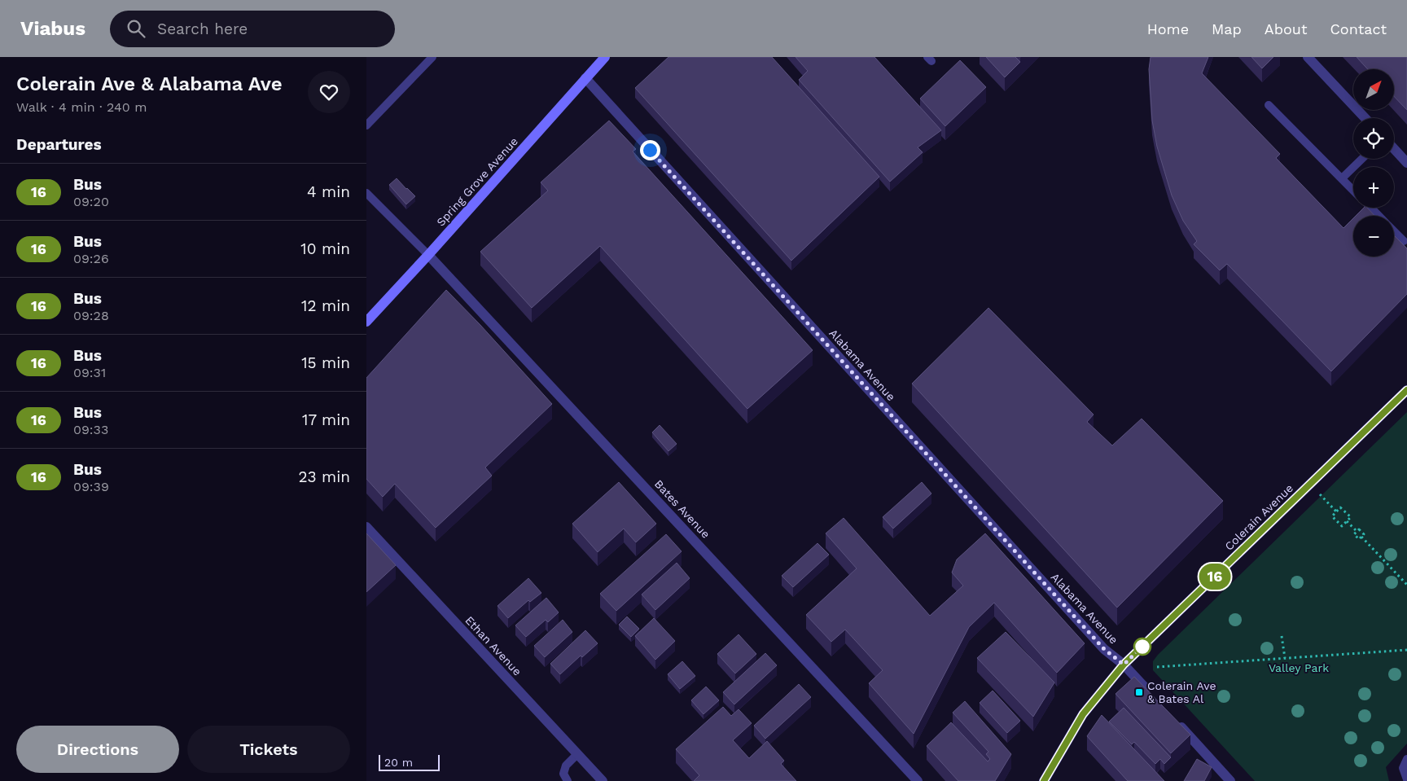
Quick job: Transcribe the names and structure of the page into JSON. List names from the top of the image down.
{
  "streets": {
    "main road": ["Spring Grove Avenue"],
    "street": [
      "Alabama Avenue",
      "Bates Avenue",
      "Colerain Avenue",
      "Ethan Avenue"
    ]
  },
  "crossings": [
    ["Spring Grove Avenue", "Alabama Avenue"],
    ["Spring Grove Avenue", "Bates Avenue"],
    ["Alabama Avenue", "Colerain Avenue"]
  ],
  "parks": ["Valley Park"],
  "places": {
    "transit": ["Colerain Ave & Bates Al"]
  },
  "lines": ["bus line 16"],
  "scale_bar": "20 m",
  "north": "top right",
  "page": {
    "header": "Viabus",
    "search": "Search here",
    "nav": [
      "Home",
      "Map",
      "About",
      "Contact"
    ],
    "heading": [
      ["Colerain Ave & Alabama Ave", "Walk · 4 min · 240 m"],
      "Departures"
    ],
    "on_map": "16",
    "map_buttons": ["+", "−"],
    "list": [
      {
        "mark": "16",
        "name": "Bus",
        "note": "09:20",
        "value": "4 min"
      },
      {
        "mark": "16",
        "name": "Bus",
        "note": "09:26",
        "value": "10 min"
      },
      {
        "mark": "16",
        "name": "Bus",
        "note": "09:28",
        "value": "12 min"
      },
      {
        "mark": "16",
        "name": "Bus",
        "note": "09:31",
        "value": "15 min"
      },
      {
        "mark": "16",
        "name": "Bus",
        "note": "09:33",
        "value": "17 min"
      },
      {
        "mark": "16",
        "name": "Bus",
        "note": "09:39",
        "value": "23 min"
      }
    ],
    "buttons": ["Directions", "Tickets"],
    "scale": "20 m"
  }
}
